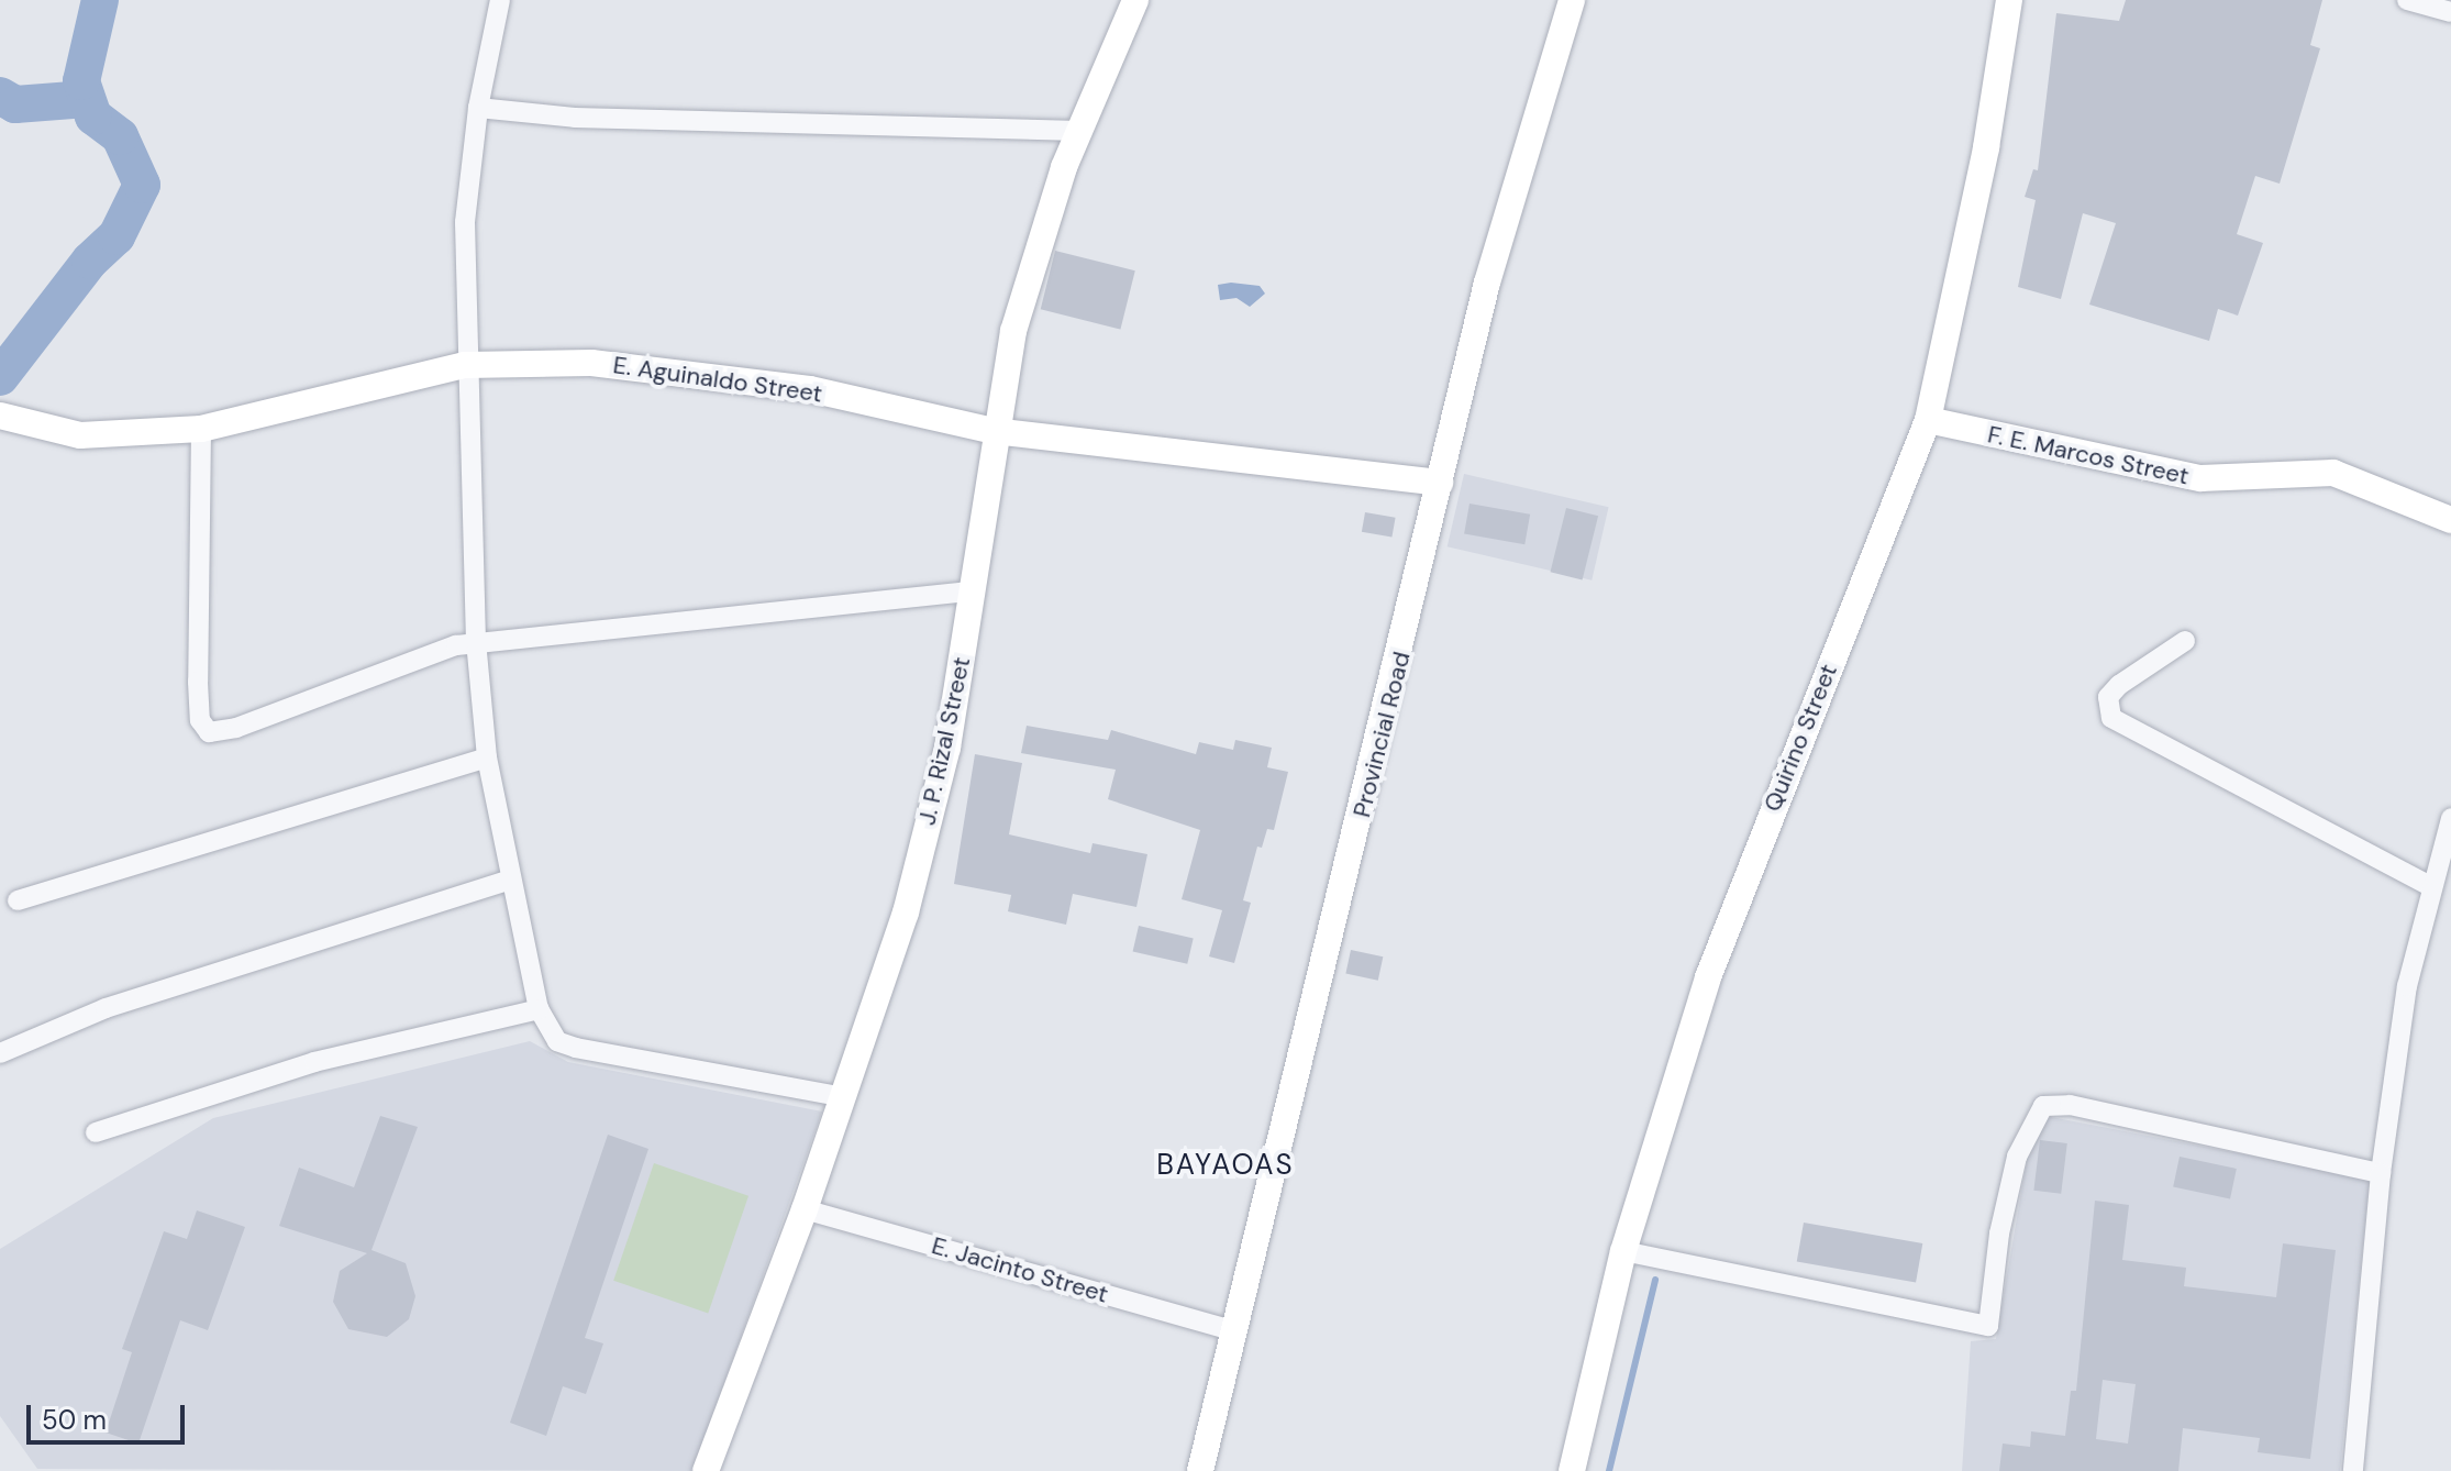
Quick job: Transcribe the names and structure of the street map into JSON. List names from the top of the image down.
{
  "streets": {
    "street": [
      "E. Aguinaldo Street",
      "F. E. Marcos Street",
      "Provincial Road",
      "Quirino Street",
      "J. P. Rizal Street",
      "E. Jacinto Street"
    ]
  },
  "crossings": [
    ["E. Aguinaldo Street", "Provincial Road"],
    ["E. Aguinaldo Street", "J. P. Rizal Street"],
    ["F. E. Marcos Street", "Quirino Street"],
    ["Provincial Road", "E. Jacinto Street"],
    ["J. P. Rizal Street", "E. Jacinto Street"]
  ],
  "districts": ["BAYAOAS"],
  "scale_bar": "50 m"
}
